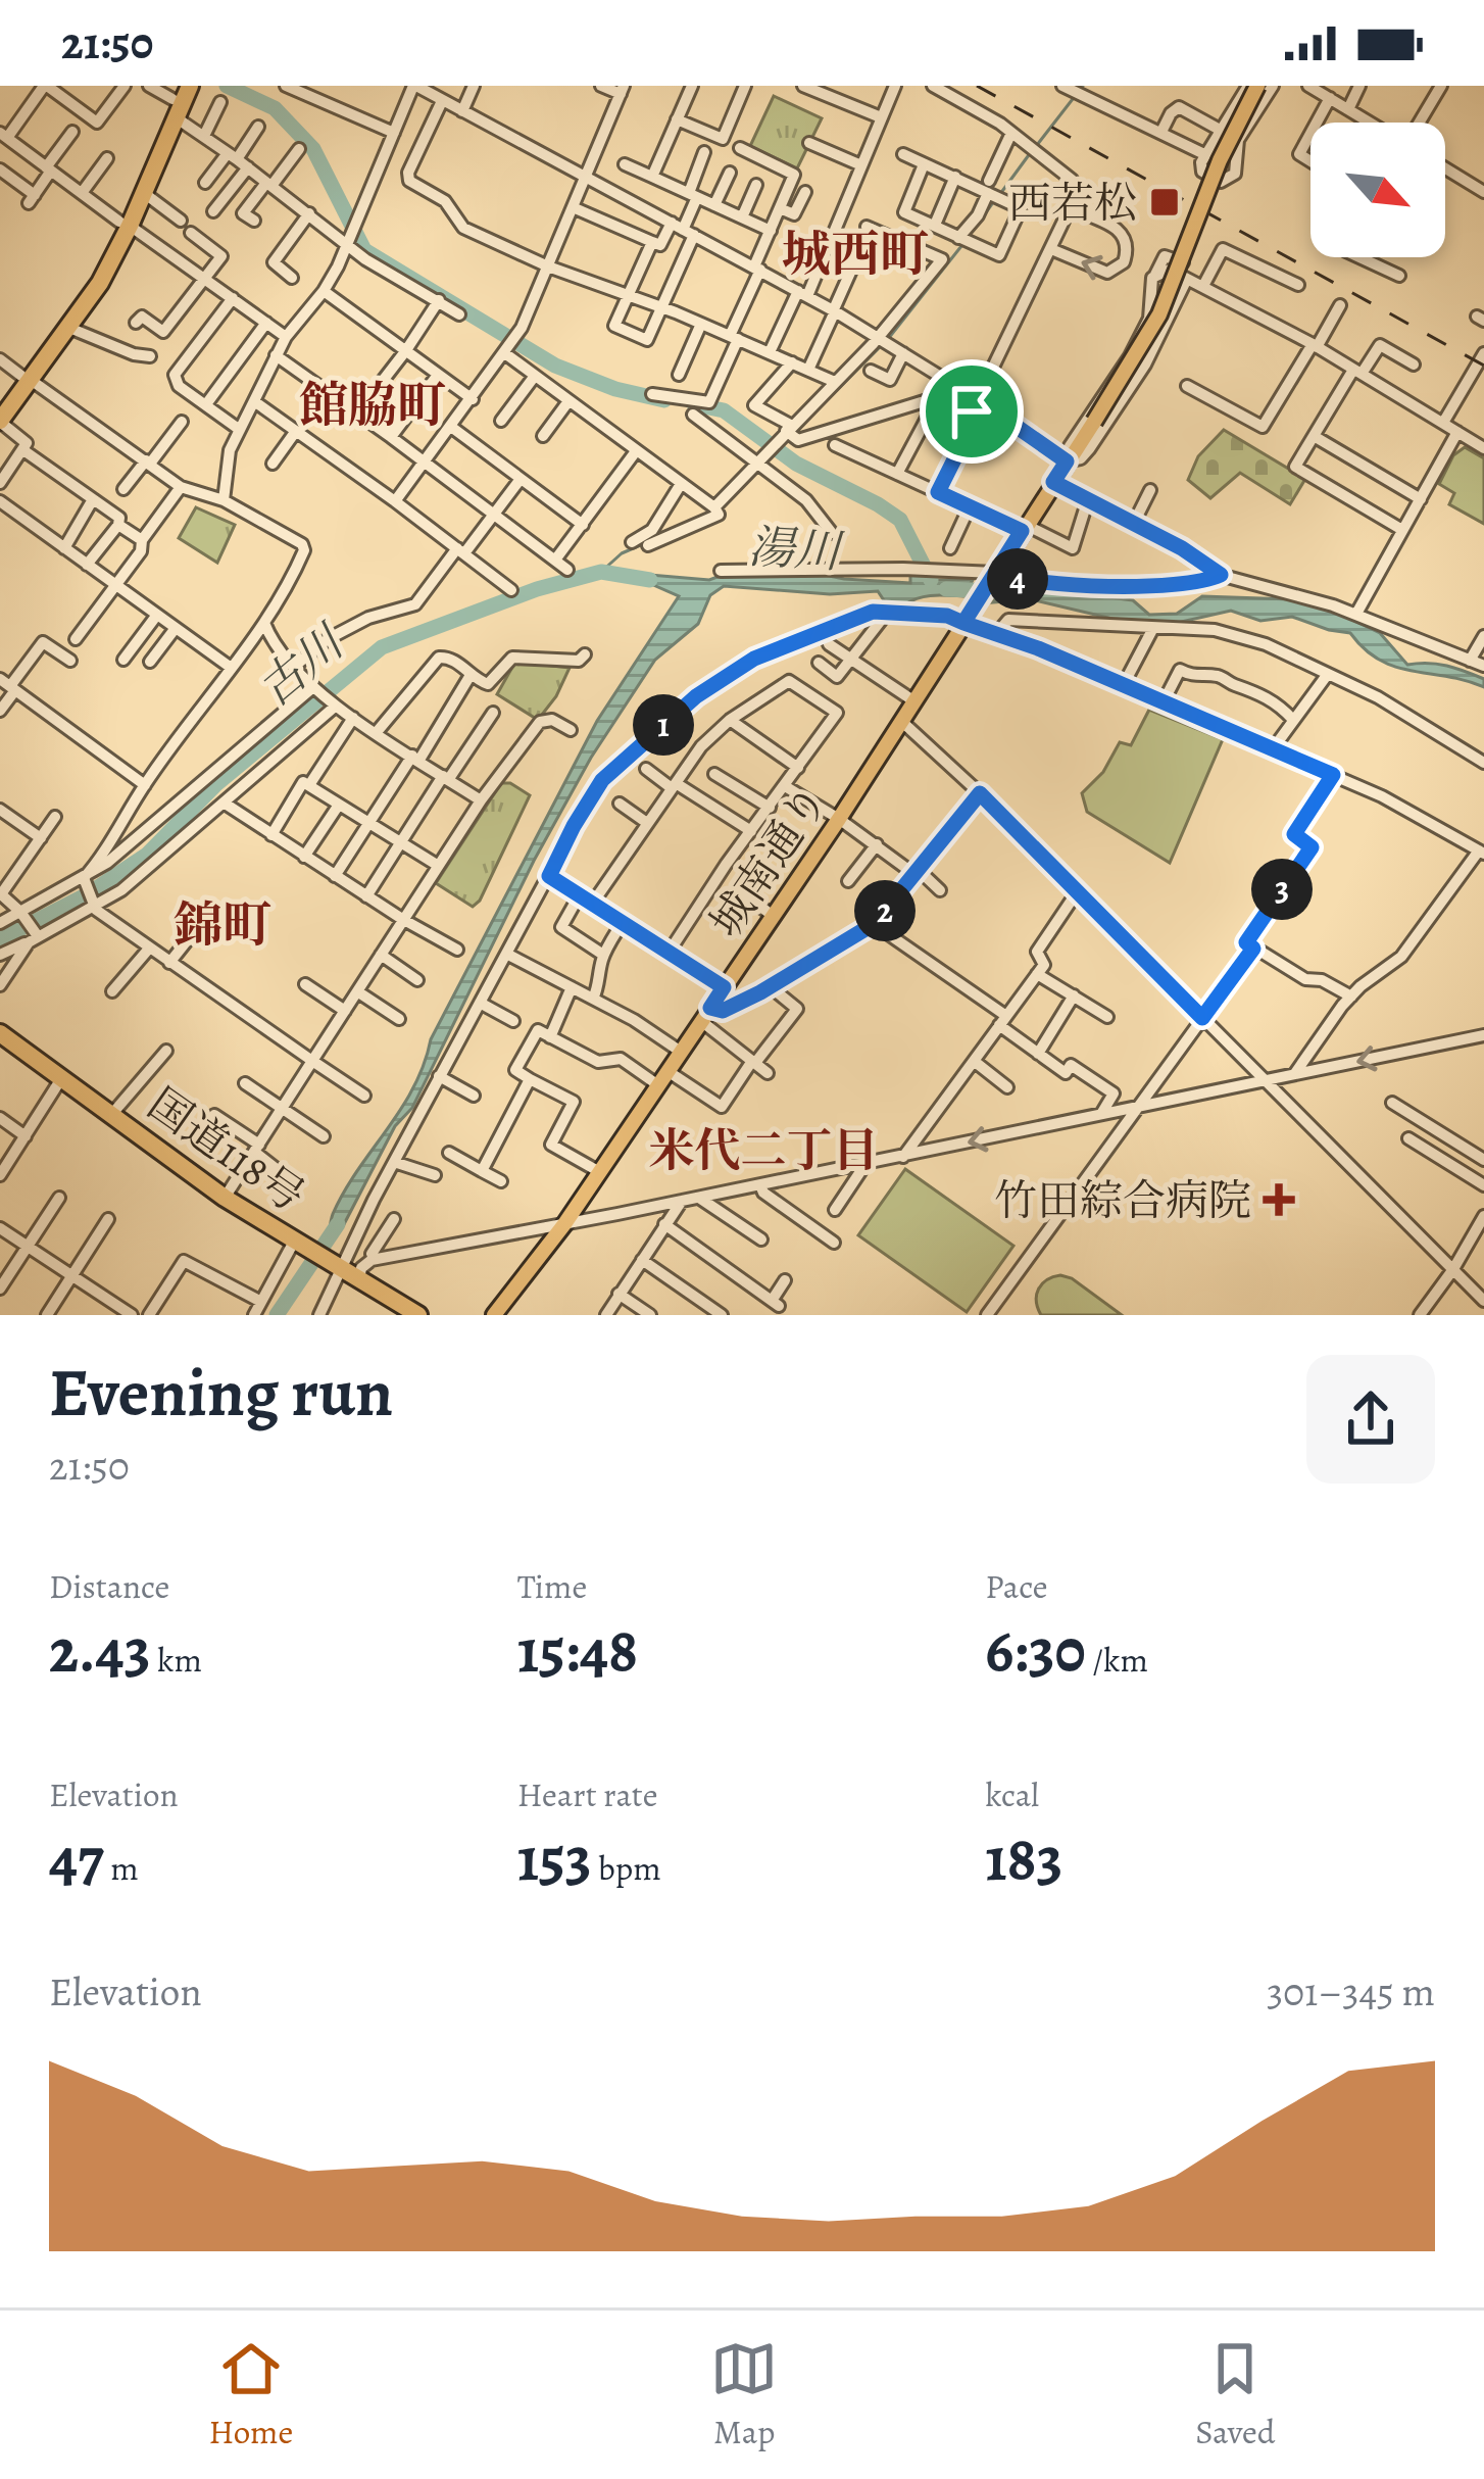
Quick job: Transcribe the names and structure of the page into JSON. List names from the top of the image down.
{
  "streets": {
    "highway": ["国道118号"],
    "main road": ["城南通り"]
  },
  "districts": [
    "城西町",
    "館脇町",
    "錦町",
    "米代二丁目"
  ],
  "water": ["湯川", "古川"],
  "places": {
    "transit": ["西若松"],
    "health": ["竹田綜合病院"]
  },
  "north": "bottom right",
  "page": {
    "status": "21:50",
    "pins": [
      "4",
      "1",
      "3",
      "2"
    ],
    "heading": ["Evening run", "21:50"],
    "stats": [
      ["Distance", "2.43 km"],
      ["Time", "15:48"],
      ["Pace", "6:30 /km"],
      ["Elevation", "47 m"],
      ["Heart rate", "153 bpm"],
      ["kcal", "183"]
    ],
    "chart": ["Elevation", "301–345 m"],
    "tabs": ["Home", "Map", "Saved"]
  }
}
